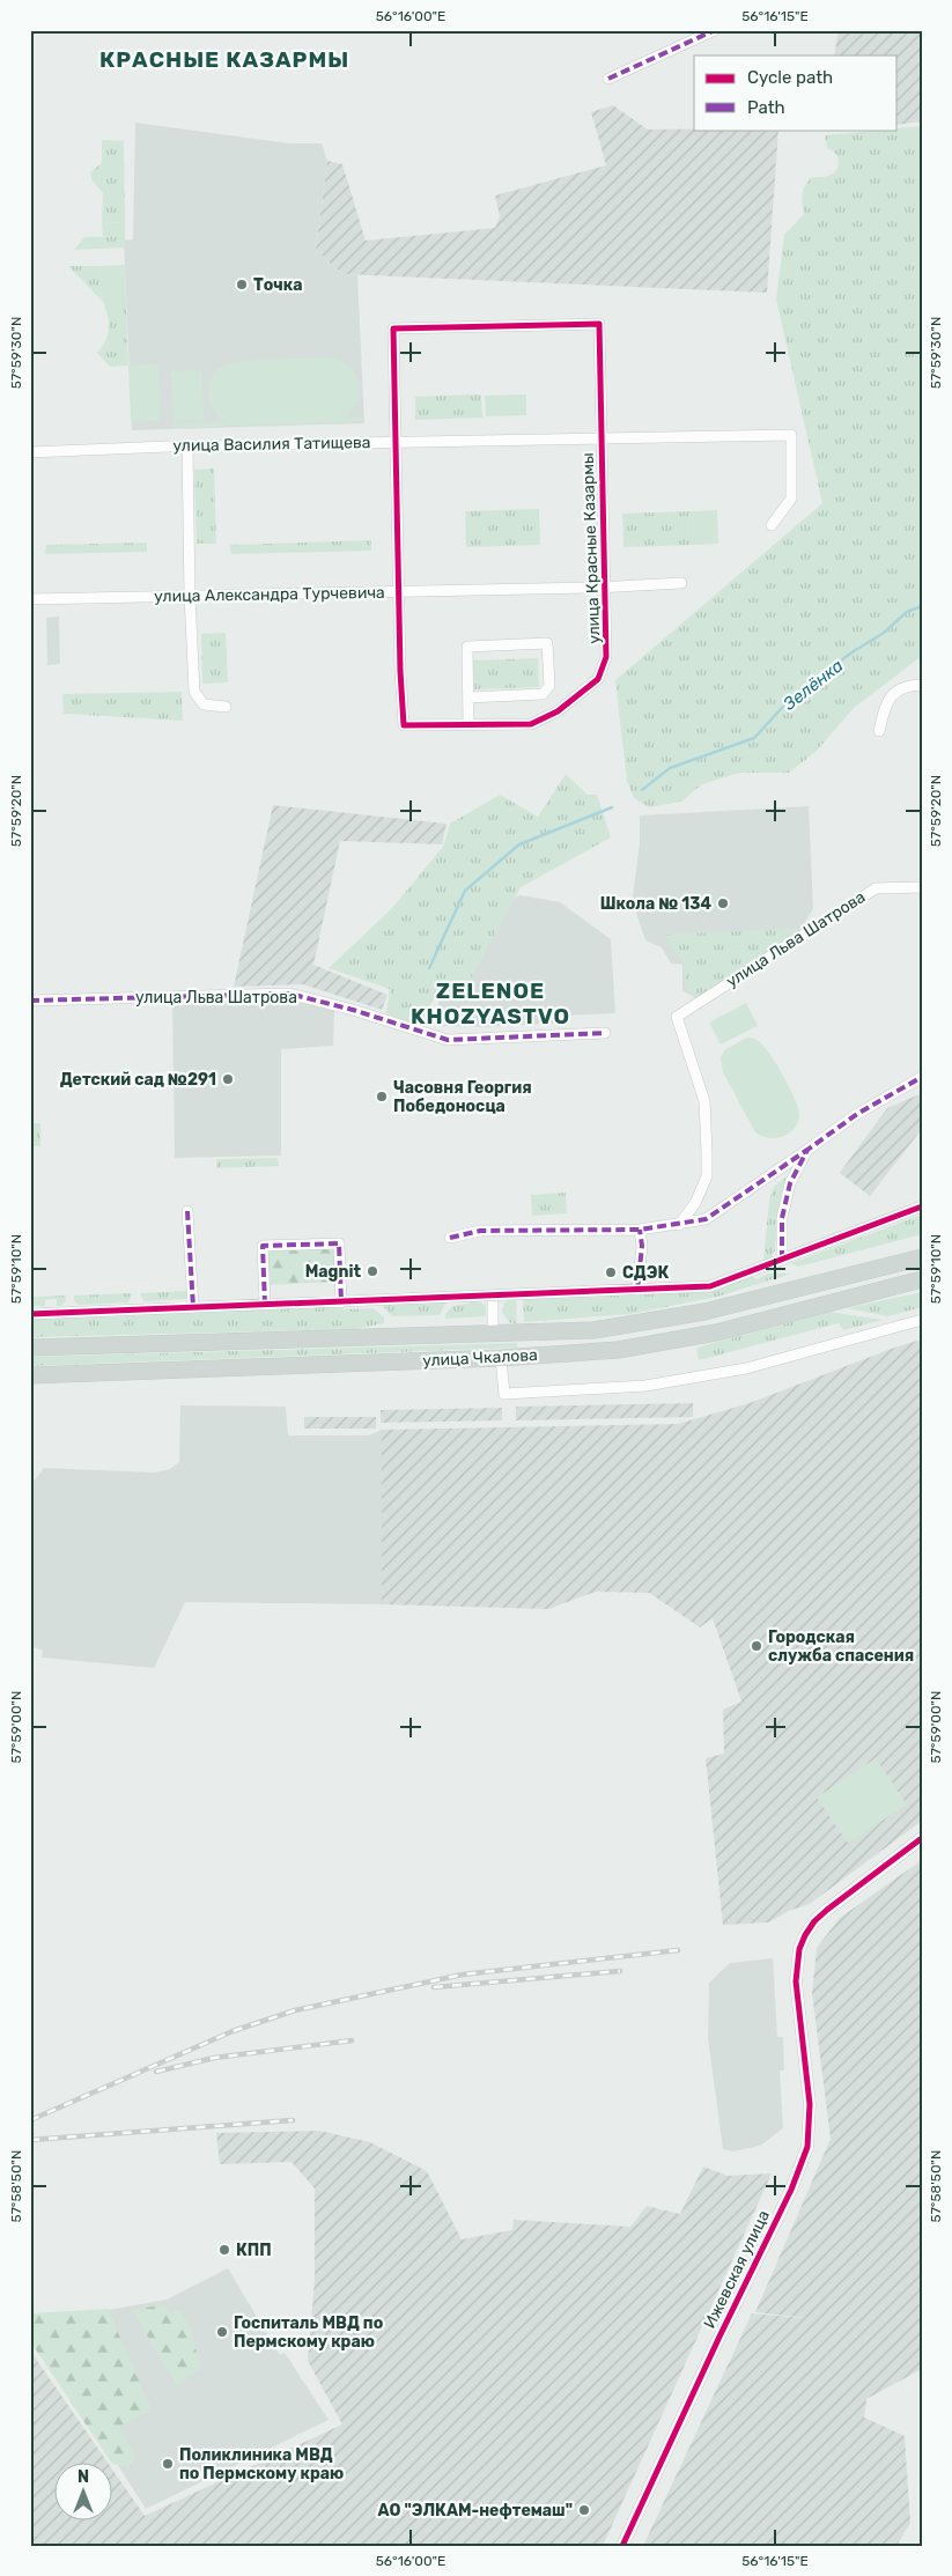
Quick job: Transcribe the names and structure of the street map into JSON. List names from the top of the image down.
{
  "streets": {
    "main road": ["улица Чкалова"],
    "street": [
      "улица Василия Татищева",
      "улица Красные Казармы",
      "улица Александра Турчевича",
      "улица Льва Шатрова",
      "Ижевская улица"
    ]
  },
  "crossings": [
    ["улица Василия Татищева", "улица Красные Казармы"],
    ["улица Красные Казармы", "улица Александра Турчевича"]
  ],
  "districts": ["КРАСНЫЕ КАЗАРМЫ", "ZELENOE KHOZYASTVO"],
  "water": ["Зелёнка"],
  "places": [
    "Точка",
    "Школа № 134",
    "Детский сад №291",
    "Часовня Георгия Победоносца",
    "Magnit",
    "СДЭК",
    "Городская служба спасения",
    "КПП",
    "Госпиталь МВД по Пермскому краю",
    "Поликлиника МВД по Пермскому краю",
    "АО \"ЭЛКАМ-нефтемаш\""
  ],
  "legend": ["Cycle path", "Path"],
  "north": "top",
  "coordinates": [
    "56°16'00\"E",
    "56°16'15\"E",
    "57°59'30\"N",
    "57°59'20\"N",
    "57°59'10\"N",
    "57°59'00\"N",
    "57°58'50\"N"
  ]
}
